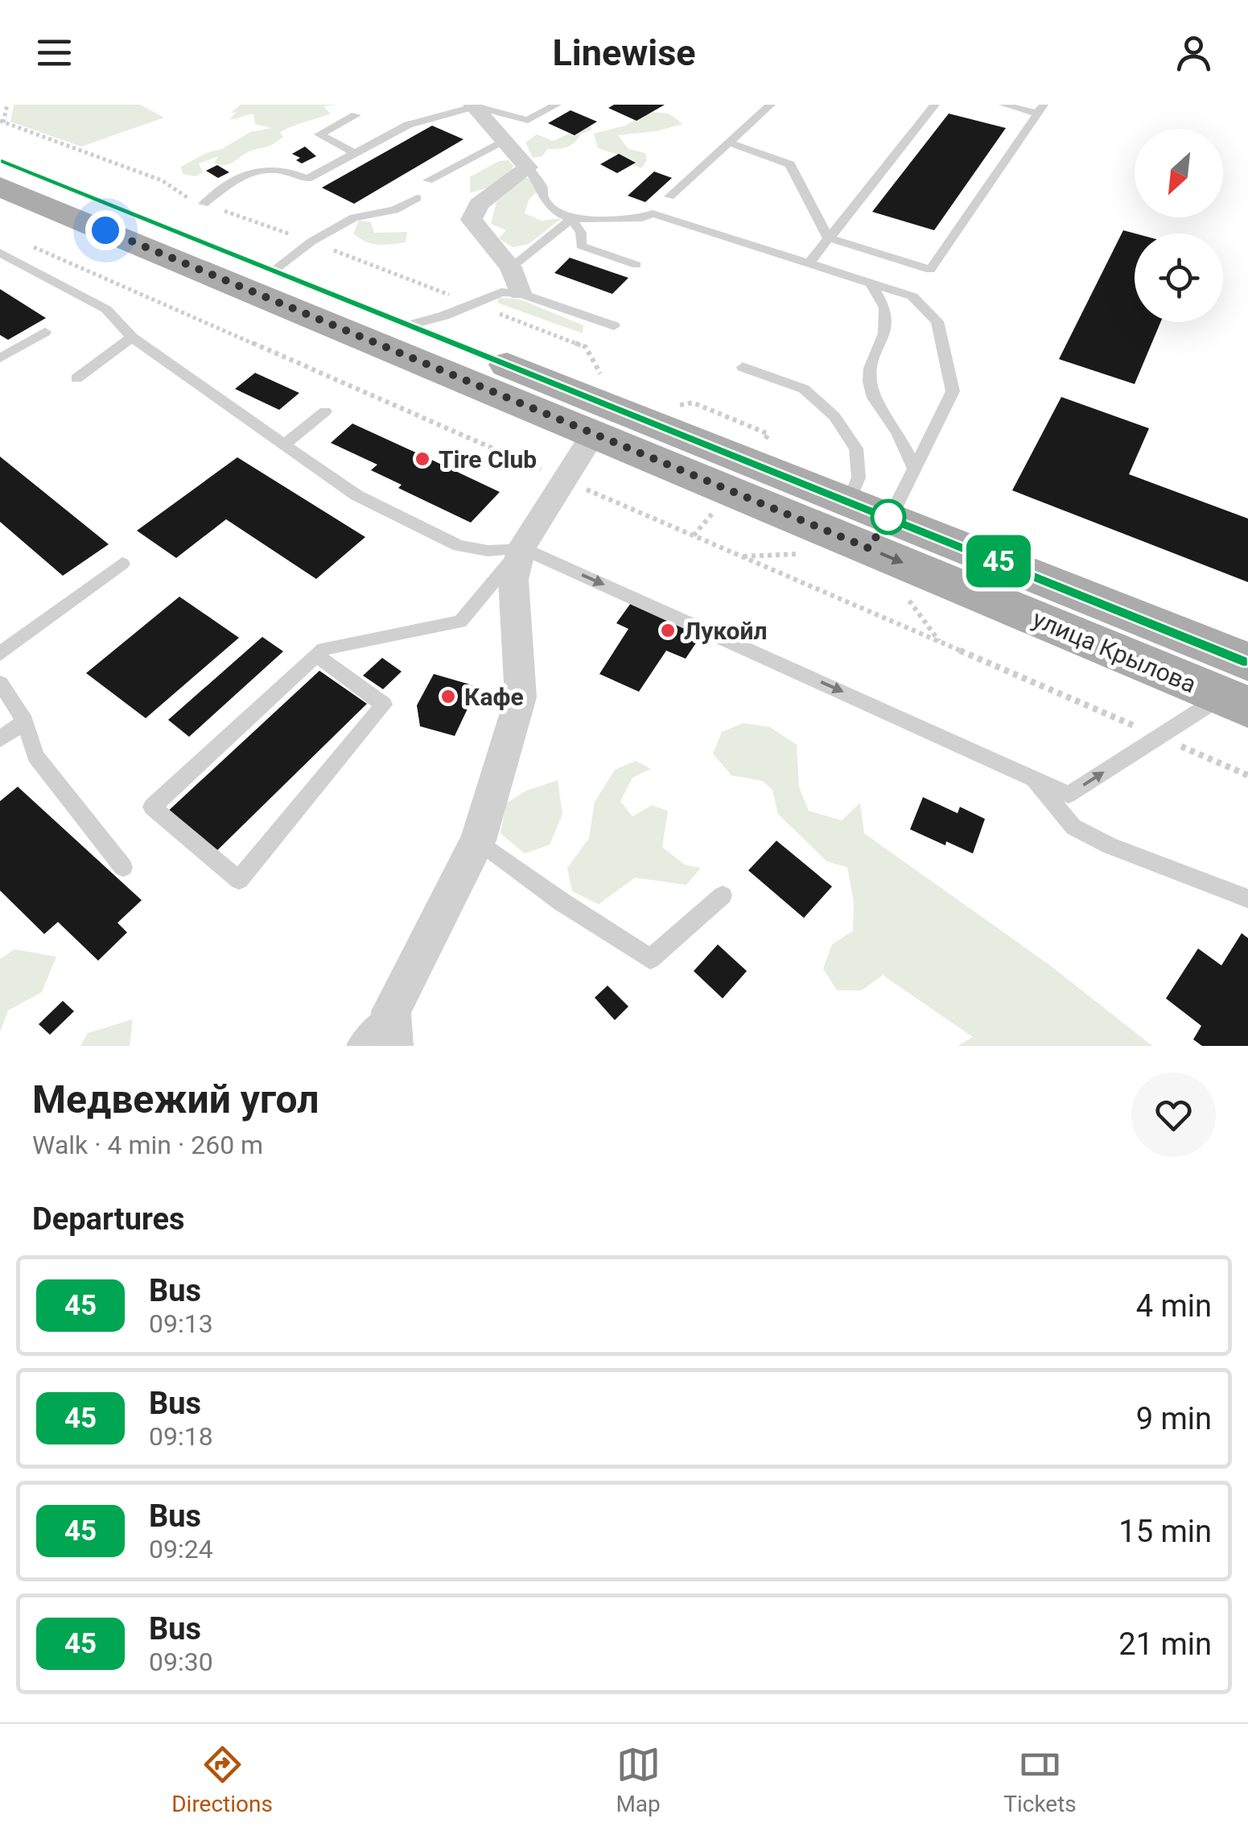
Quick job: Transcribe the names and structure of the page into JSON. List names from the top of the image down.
{
  "streets": {
    "main road": ["улица Крылова"]
  },
  "places": ["Tire Club", "Лукойл", "Кафе"],
  "lines": ["bus line 45"],
  "north": "bottom left",
  "page": {
    "header": "Linewise",
    "on_map": "45",
    "heading": [
      ["Медвежий угол", "Walk · 4 min · 260 m"],
      "Departures"
    ],
    "list": [
      {
        "mark": "45",
        "name": "Bus",
        "note": "09:13",
        "value": "4 min"
      },
      {
        "mark": "45",
        "name": "Bus",
        "note": "09:18",
        "value": "9 min"
      },
      {
        "mark": "45",
        "name": "Bus",
        "note": "09:24",
        "value": "15 min"
      },
      {
        "mark": "45",
        "name": "Bus",
        "note": "09:30",
        "value": "21 min"
      }
    ],
    "tabs": ["Directions", "Map", "Tickets"]
  }
}
